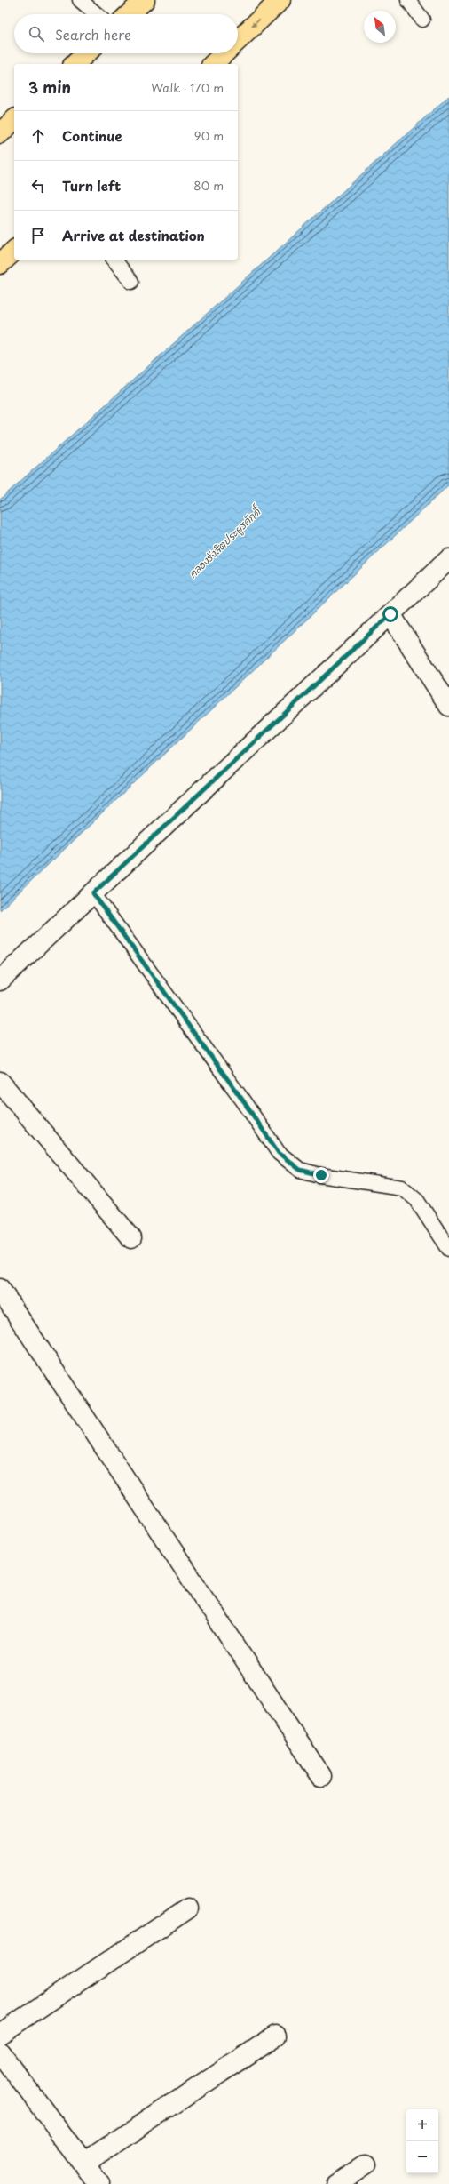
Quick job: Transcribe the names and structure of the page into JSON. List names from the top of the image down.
{
  "water": ["คลองรังสิตประยูรศักดิ์"],
  "north": "top left",
  "page": {
    "search": "Search here",
    "heading": ["3 min", "Walk · 170 m"],
    "list": [
      ["Continue", "90 m"],
      ["Turn left", "80 m"],
      "Arrive at destination"
    ],
    "map_buttons": ["+", "−"]
  }
}
